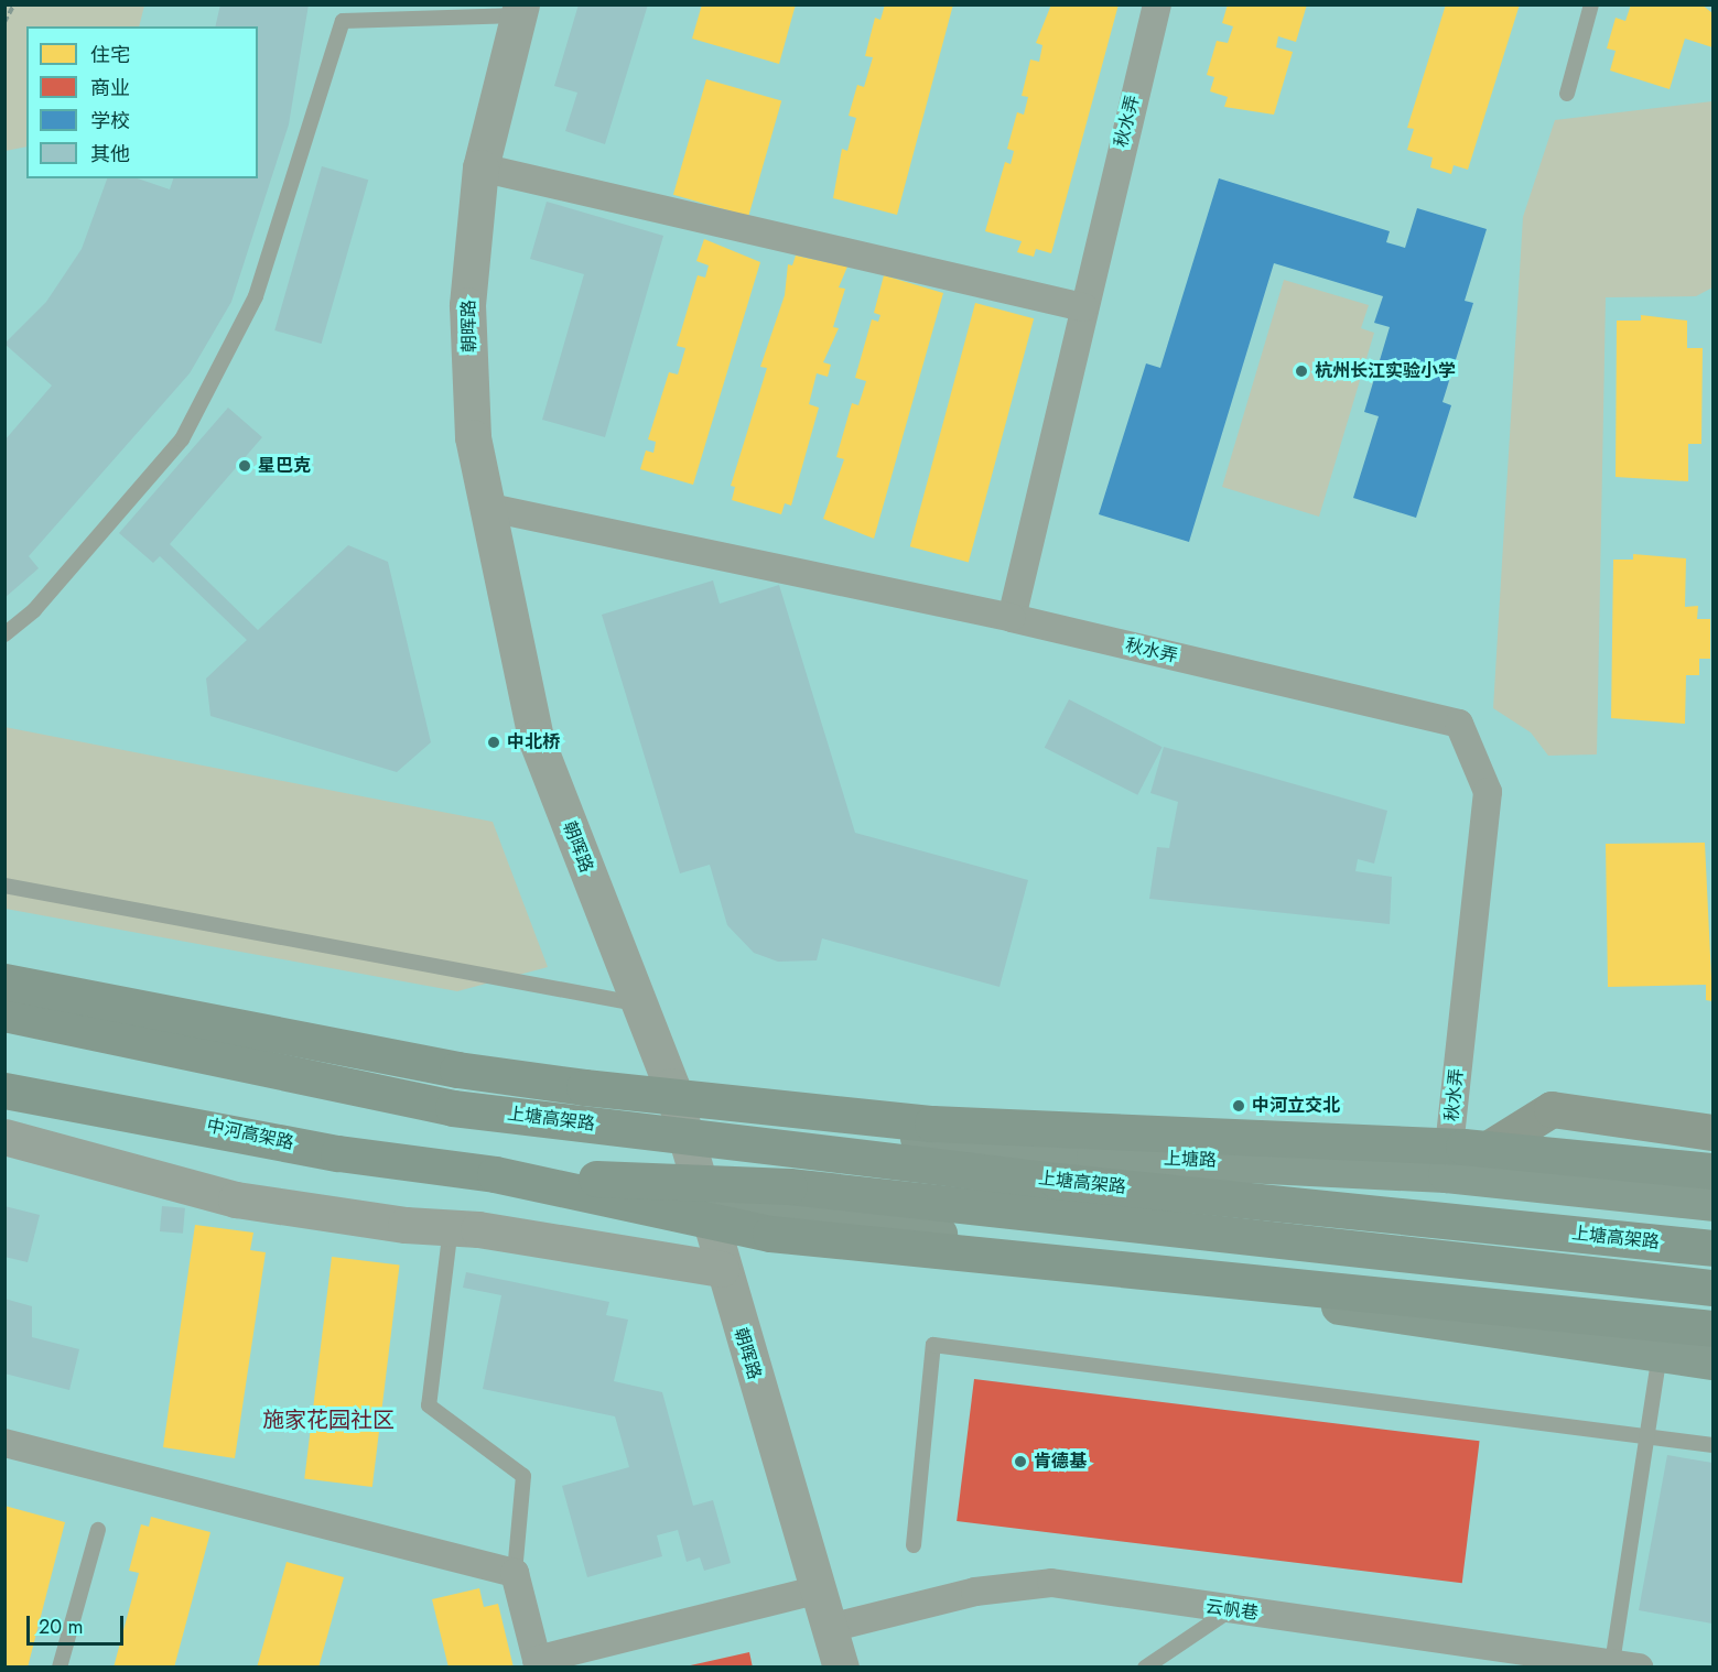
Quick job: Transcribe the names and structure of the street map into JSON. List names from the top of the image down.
{
  "streets": {
    "highway": ["上塘高架路", "中河高架路"],
    "main road": ["上塘路"],
    "street": ["秋水弄", "朝晖路", "云帆巷"]
  },
  "crossings": [
    ["秋水弄", "上塘路"],
    ["朝晖路", "上塘路"],
    ["朝晖路", "云帆巷"],
    ["上塘高架路", "中河高架路"]
  ],
  "districts": ["施家花园社区"],
  "places": [
    "杭州长江实验小学",
    "星巴克",
    "中北桥",
    "中河立交北",
    "肯德基"
  ],
  "legend": [
    "住宅",
    "商业",
    "学校",
    "其他"
  ],
  "scale_bar": "20 m"
}
